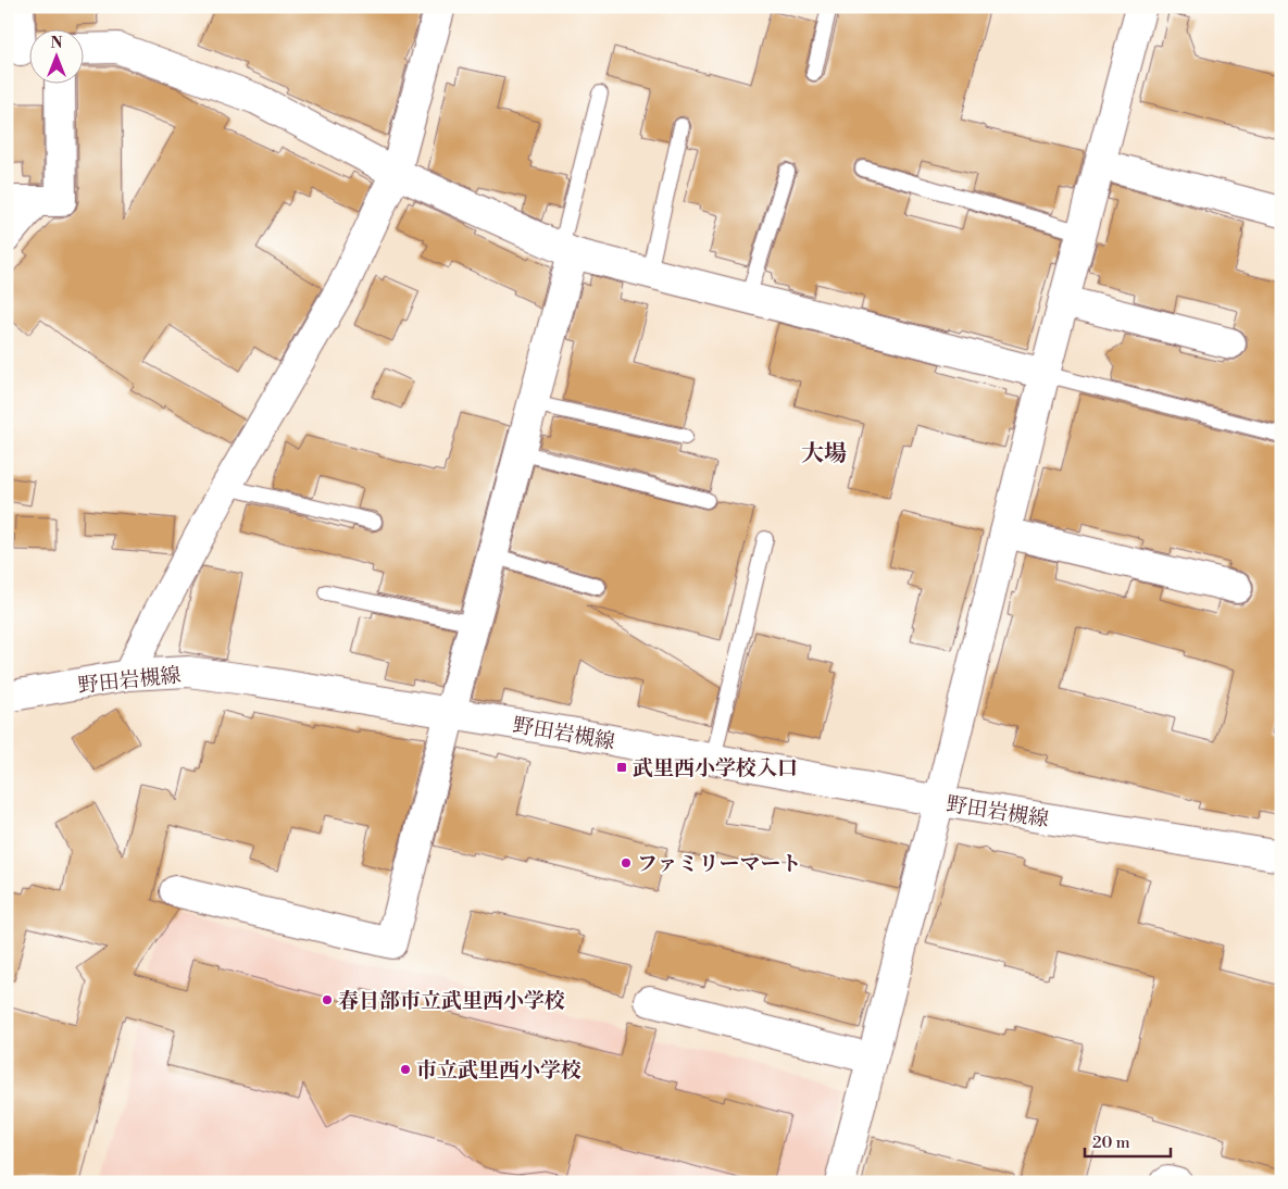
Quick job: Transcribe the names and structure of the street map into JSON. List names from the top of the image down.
{
  "streets": {
    "street": ["野田岩槻線"]
  },
  "districts": ["大場"],
  "places": {
    "transit": ["武里西小学校入口"],
    "other": ["ファミリーマート", "春日部市立武里西小学校", "市立武里西小学校"]
  },
  "scale_bar": "20 m",
  "north": "top"
}
